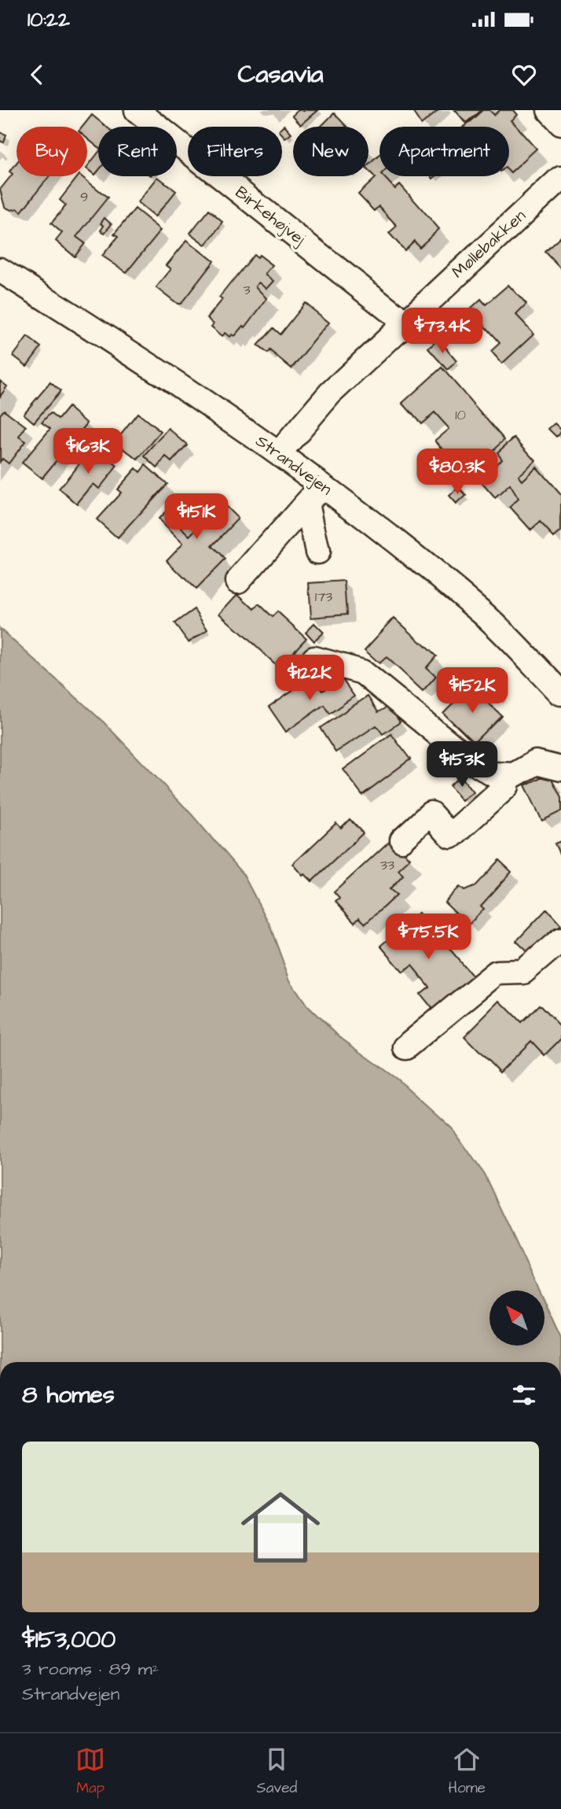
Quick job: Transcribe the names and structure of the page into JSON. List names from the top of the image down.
{
  "streets": {
    "street": ["Birkehøjvej", "Møllebakken", "Strandvejen"]
  },
  "crossings": [
    ["Birkehøjvej", "Møllebakken"],
    ["Møllebakken", "Strandvejen"]
  ],
  "house_numbers": [
    "9",
    "3",
    "10",
    "173",
    "33"
  ],
  "north": "top left",
  "page": {
    "status": "10:22",
    "header": "Casavia",
    "chip": [
      "Buy",
      "Rent",
      "Filters",
      "New",
      "Apartment"
    ],
    "price": [
      "$73.4K",
      "$163K",
      "$80.3K",
      "$151K",
      "$122K",
      "$152K",
      "$153K",
      "$75.5K"
    ],
    "heading": "8 homes",
    "list": [
      {
        "name": "$153,000",
        "note": "3 rooms · 89 m² · Strandvejen"
      }
    ],
    "tabs": ["Map", "Saved", "Home"]
  }
}
